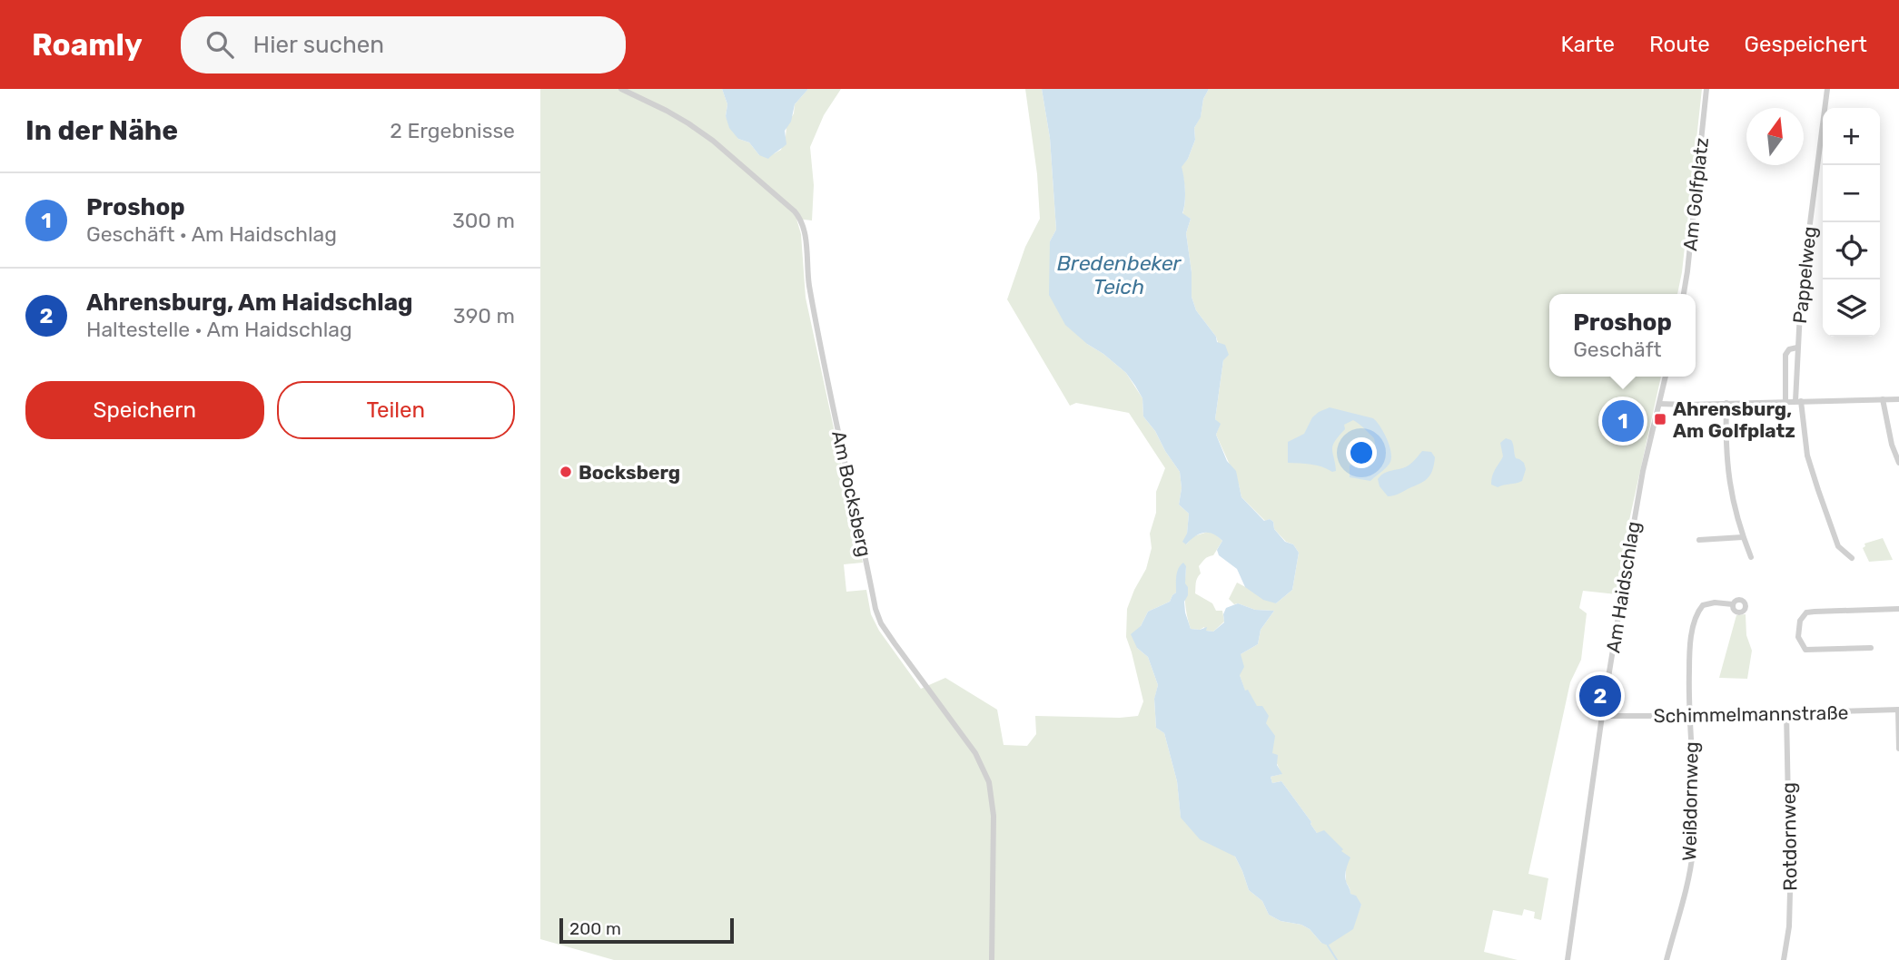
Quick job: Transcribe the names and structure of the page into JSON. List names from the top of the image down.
{
  "streets": {
    "street": [
      "Am Golfplatz",
      "Pappelweg",
      "Am Bocksberg",
      "Am Haidschlag",
      "Schimmelmannstraße",
      "Weißdornweg",
      "Rotdornweg"
    ]
  },
  "crossings": [
    ["Am Haidschlag", "Schimmelmannstraße"],
    ["Schimmelmannstraße", "Weißdornweg"],
    ["Schimmelmannstraße", "Rotdornweg"]
  ],
  "water": ["Bredenbeker Teich"],
  "places": {
    "transit": ["Ahrensburg, Am Golfplatz"],
    "other": ["Bocksberg"]
  },
  "scale_bar": "200 m",
  "north": "top",
  "page": {
    "header": "Roamly",
    "search": "Hier suchen",
    "nav": ["Karte", "Route", "Gespeichert"],
    "heading": ["In der Nähe", "2 Ergebnisse"],
    "map_buttons": ["+", "−"],
    "list": [
      {
        "mark": "1",
        "name": "Proshop",
        "note": "Geschäft · Am Haidschlag",
        "value": "300 m"
      },
      {
        "mark": "2",
        "name": "Ahrensburg, Am Haidschlag",
        "note": "Haltestelle · Am Haidschlag",
        "value": "390 m"
      }
    ],
    "popup": ["Proshop", "Geschäft"],
    "buttons": ["Speichern", "Teilen"],
    "pins": ["1", "2"],
    "scale": "200 m"
  }
}
